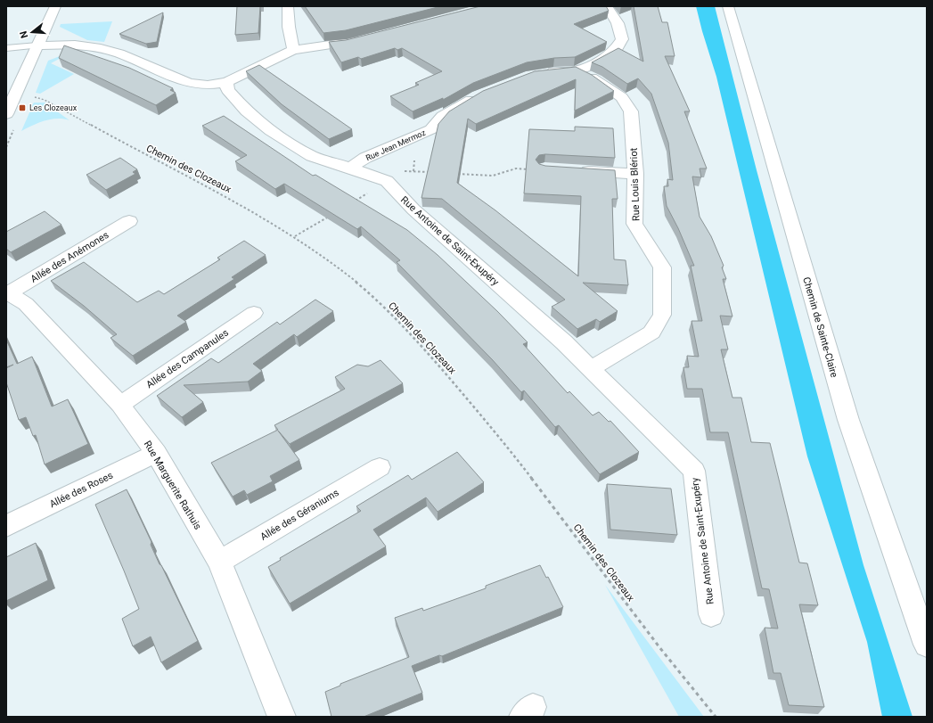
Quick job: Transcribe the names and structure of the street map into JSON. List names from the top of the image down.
{
  "streets": {
    "street": [
      "Rue Jean Mermoz",
      "Rue Louis Blériot",
      "Rue Antoine de Saint-Exupéry",
      "Allée des Anémones",
      "Chemin de Sainte-Claire",
      "Allée des Campanules",
      "Rue Marguerite Rathuis",
      "Allée des Roses",
      "Allée des Géraniums"
    ],
    "path": ["Chemin des Clozeaux"]
  },
  "crossings": [
    ["Rue Jean Mermoz", "Rue Antoine de Saint-Exupéry"],
    ["Rue Louis Blériot", "Rue Antoine de Saint-Exupéry"],
    ["Allée des Anémones", "Rue Marguerite Rathuis"],
    ["Allée des Campanules", "Rue Marguerite Rathuis"],
    ["Rue Marguerite Rathuis", "Allée des Roses"],
    ["Rue Marguerite Rathuis", "Allée des Géraniums"]
  ],
  "places": {
    "transit": ["Les Clozeaux"]
  },
  "north": "left"
}
